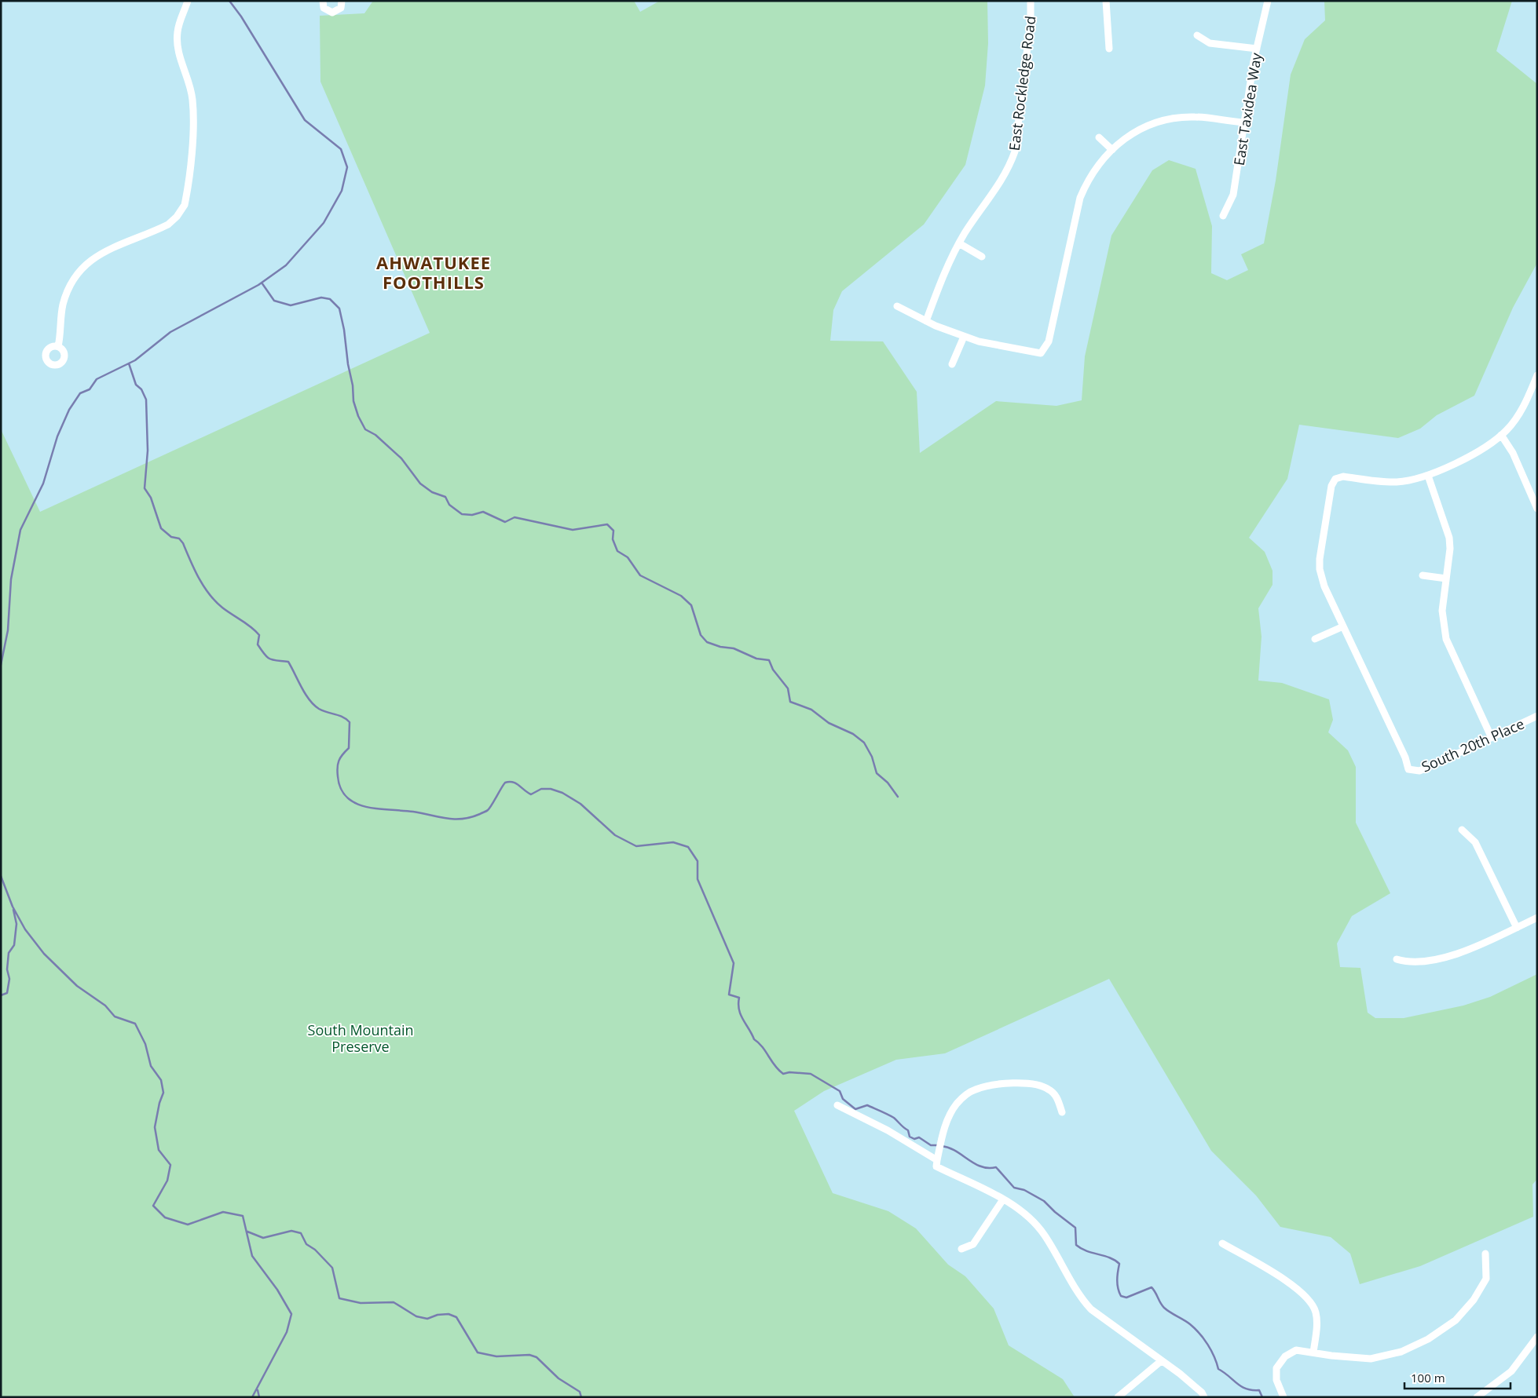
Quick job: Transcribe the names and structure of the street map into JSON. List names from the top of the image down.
{
  "streets": {
    "street": ["East Rockledge Road", "East Taxidea Way", "South 20th Place"]
  },
  "districts": ["AHWATUKEE FOOTHILLS"],
  "parks": ["South Mountain Preserve"],
  "scale_bar": "100 m"
}
